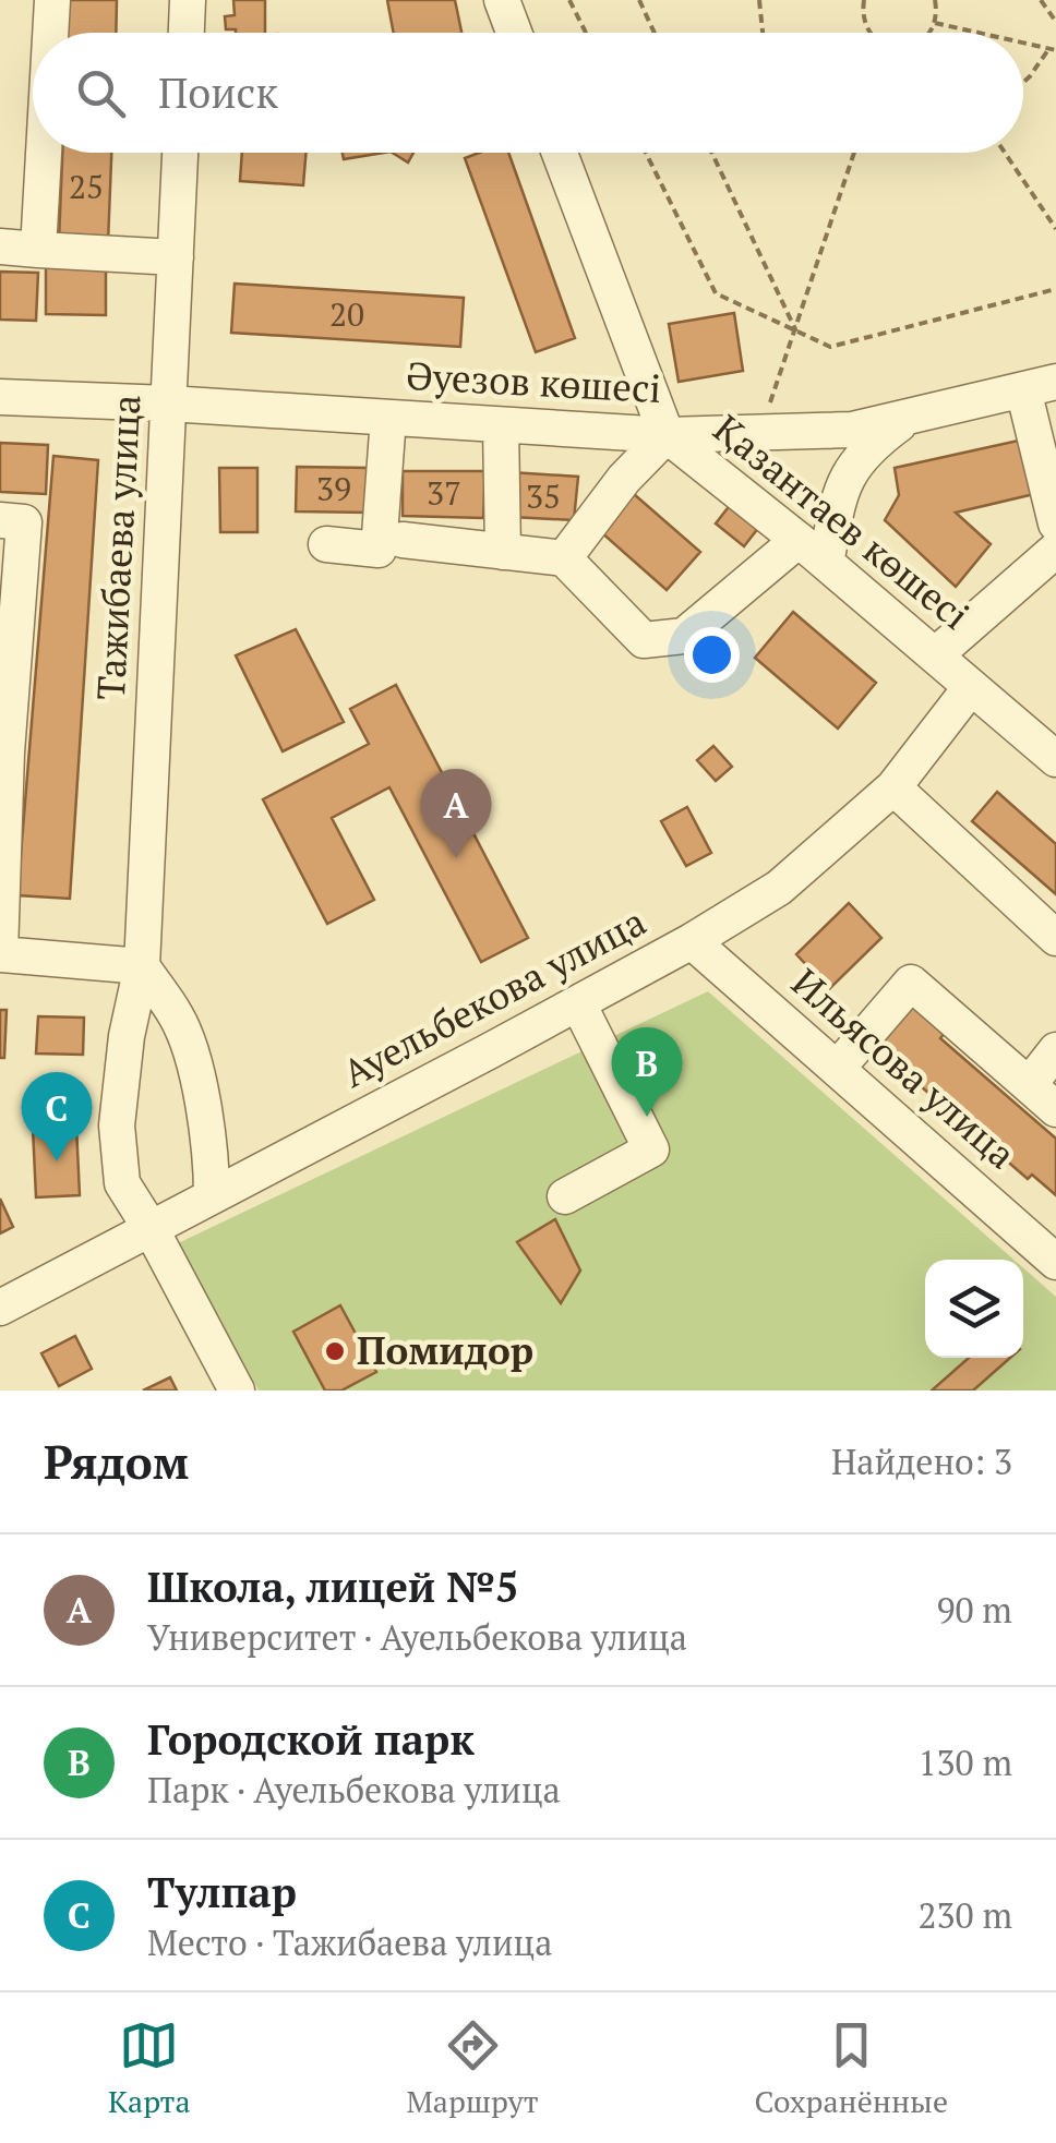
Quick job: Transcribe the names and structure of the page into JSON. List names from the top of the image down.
{
  "streets": {
    "street": [
      "Әуезов көшесі",
      "Қазантаев көшесі",
      "Тажибаева улица",
      "Ауельбекова улица",
      "Ильясова улица"
    ]
  },
  "crossings": [
    ["Әуезов көшесі", "Қазантаев көшесі"],
    ["Әуезов көшесі", "Тажибаева улица"],
    ["Қазантаев көшесі", "Ауельбекова улица"],
    ["Тажибаева улица", "Ауельбекова улица"],
    ["Ауельбекова улица", "Ильясова улица"]
  ],
  "places": ["Помидор"],
  "house_numbers": [
    "25",
    "20",
    "39",
    "37",
    "35"
  ],
  "page": {
    "search": "Поиск",
    "pins": ["A", "B", "C"],
    "heading": ["Рядом", "Найдено: 3"],
    "list": [
      {
        "mark": "A",
        "name": "Школа, лицей №5",
        "note": "Университет · Ауельбекова улица",
        "value": "90 m"
      },
      {
        "mark": "B",
        "name": "Городской парк",
        "note": "Парк · Ауельбекова улица",
        "value": "130 m"
      },
      {
        "mark": "C",
        "name": "Тулпар",
        "note": "Место · Тажибаева улица",
        "value": "230 m"
      }
    ],
    "nav": ["Карта", "Маршрут", "Сохранённые"]
  }
}
